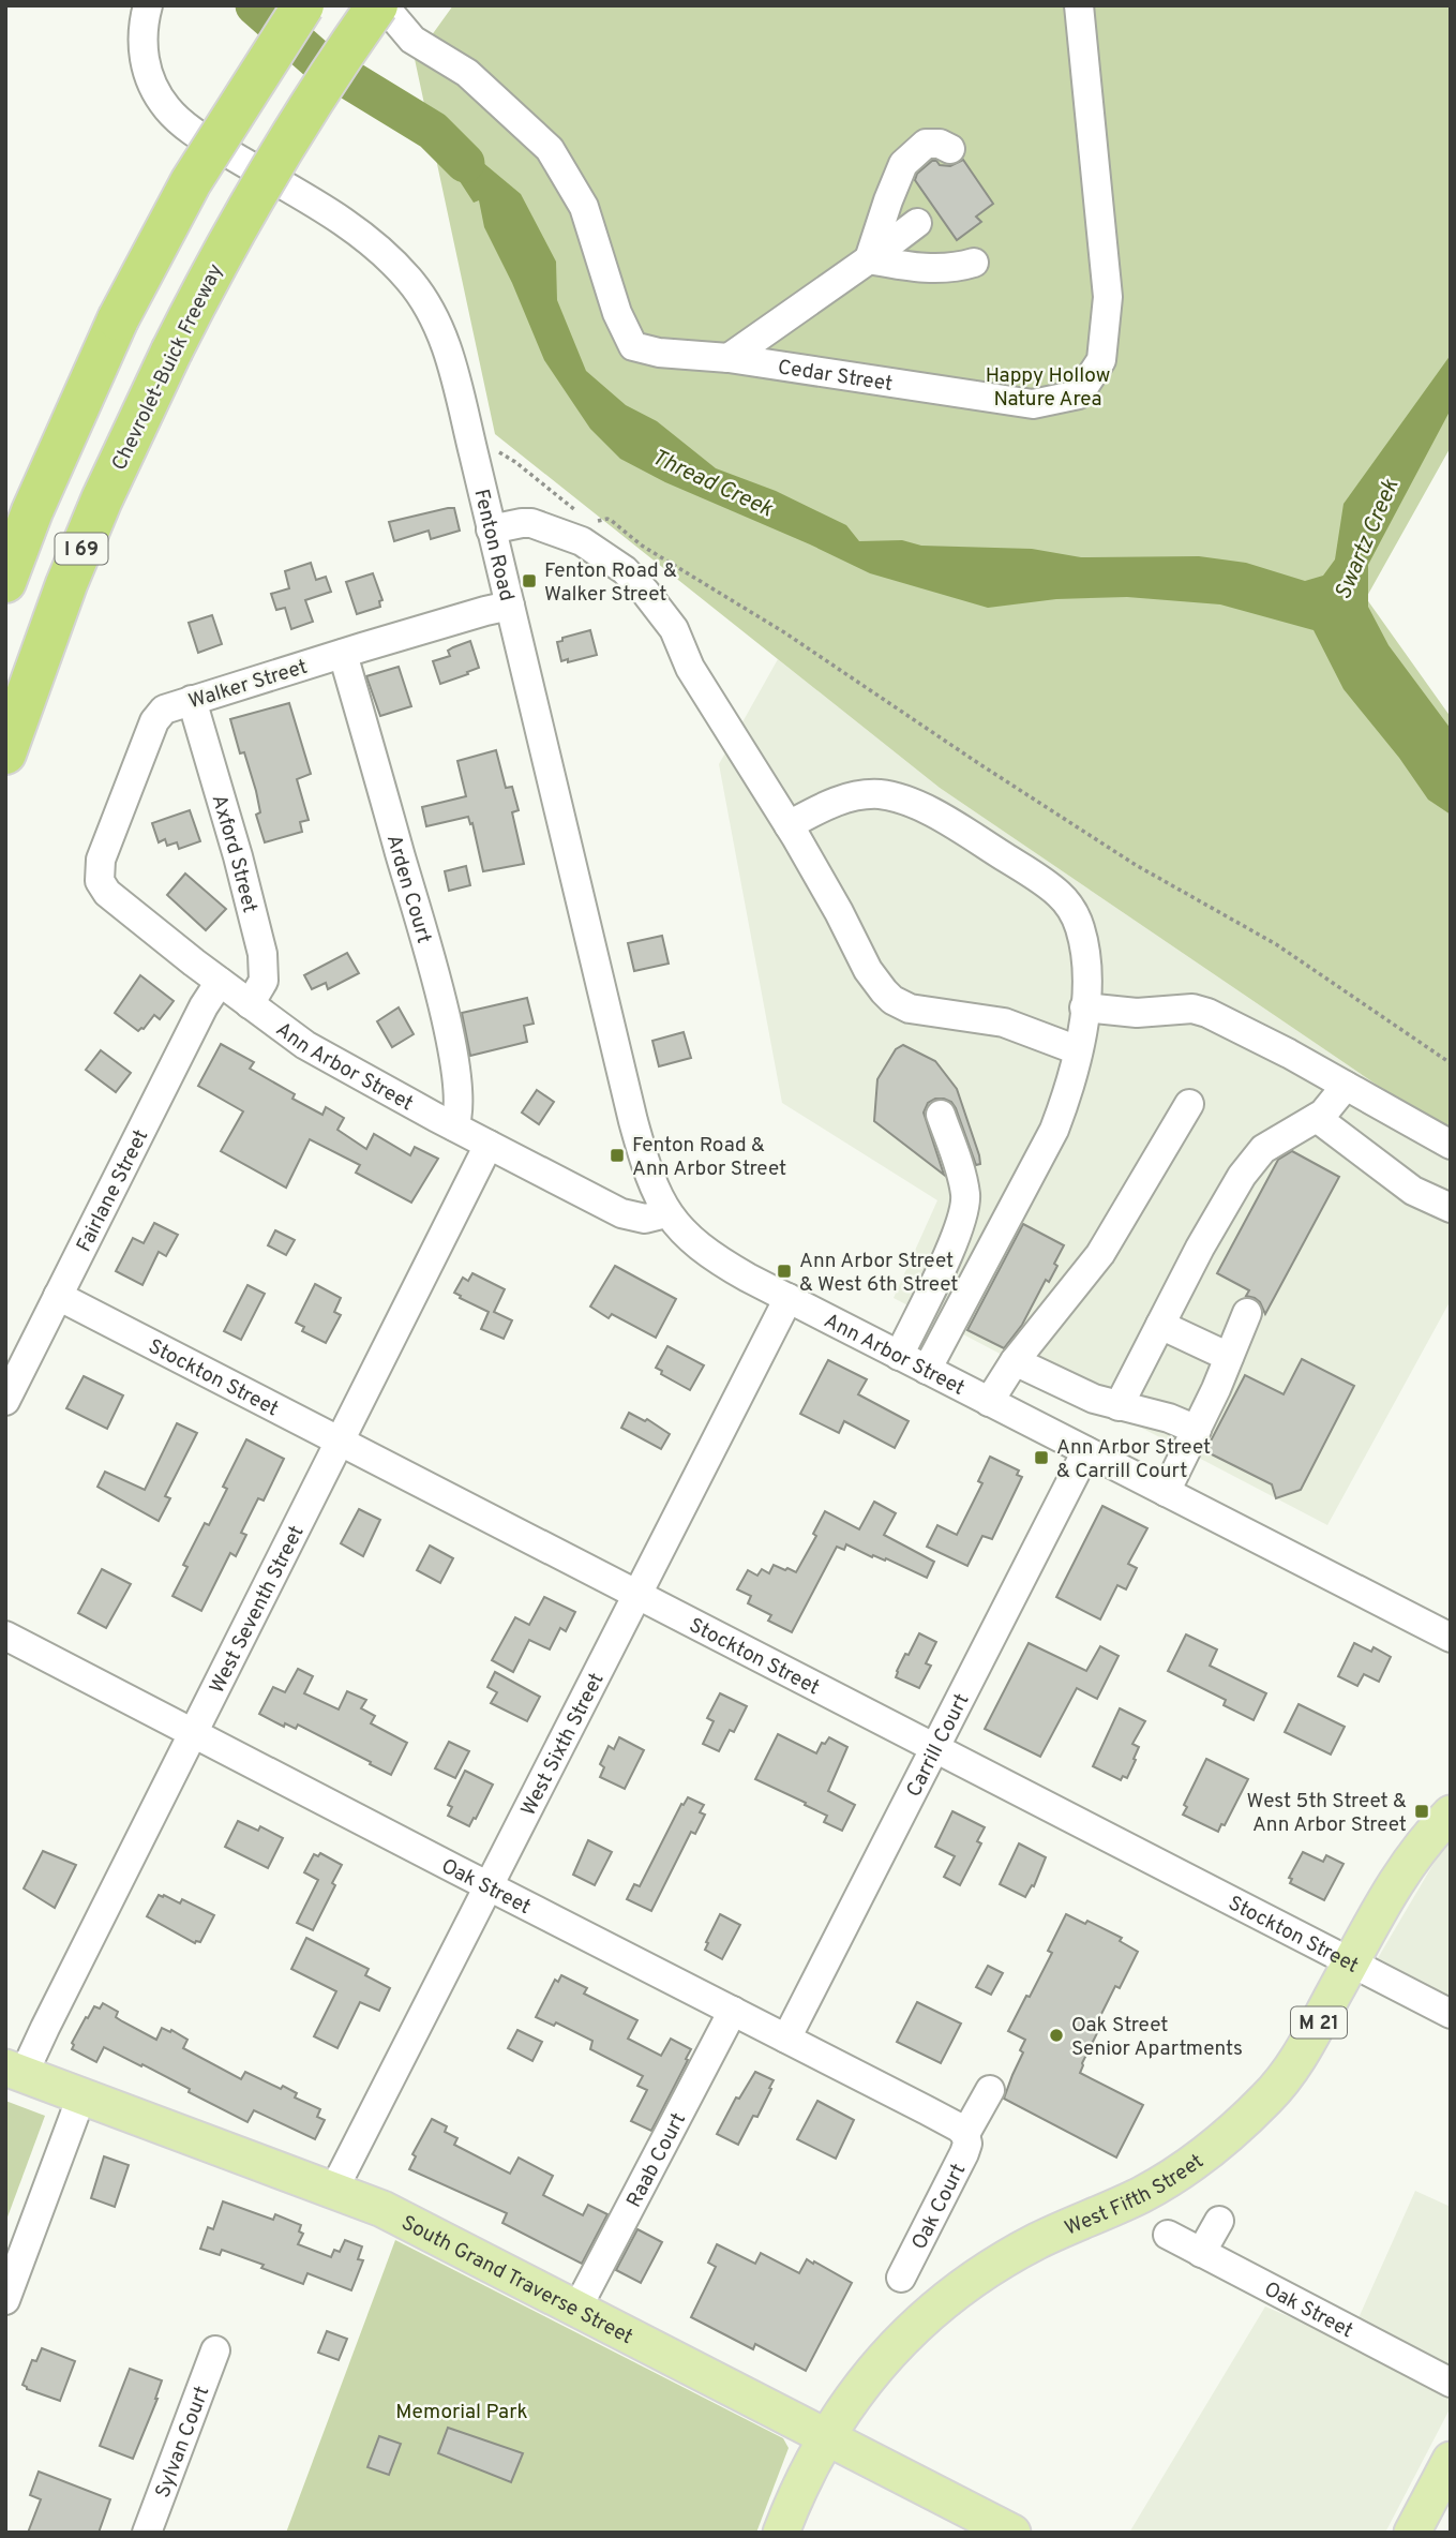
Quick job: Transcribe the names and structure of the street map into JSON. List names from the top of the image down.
{
  "streets": {
    "highway": ["Chevrolet-Buick Freeway", "I 69"],
    "main road": ["M 21", "West Fifth Street", "South Grand Traverse Street"],
    "street": [
      "Cedar Street",
      "Fenton Road",
      "Walker Street",
      "Axford Street",
      "Arden Court",
      "Ann Arbor Street",
      "Fairlane Street",
      "Stockton Street",
      "West Seventh Street",
      "West Sixth Street",
      "Carrill Court",
      "Oak Street",
      "Raab Court",
      "Oak Court",
      "Sylvan Court"
    ]
  },
  "crossings": [
    ["Fenton Road", "Walker Street"],
    ["Fenton Road", "Ann Arbor Street"],
    ["Walker Street", "Axford Street"],
    ["Walker Street", "Arden Court"],
    ["Walker Street", "Ann Arbor Street"],
    ["Axford Street", "Ann Arbor Street"],
    ["Arden Court", "Ann Arbor Street"],
    ["Ann Arbor Street", "Fairlane Street"],
    ["Ann Arbor Street", "West Seventh Street"],
    ["Ann Arbor Street", "West Sixth Street"],
    ["Ann Arbor Street", "Carrill Court"],
    ["Fairlane Street", "Stockton Street"],
    ["Stockton Street", "West Seventh Street"],
    ["Stockton Street", "West Sixth Street"],
    ["Stockton Street", "Carrill Court"],
    ["Stockton Street", "West Fifth Street"],
    ["West Seventh Street", "Oak Street"],
    ["West Seventh Street", "South Grand Traverse Street"],
    ["West Sixth Street", "Oak Street"],
    ["West Sixth Street", "South Grand Traverse Street"],
    ["Carrill Court", "Oak Street"],
    ["Oak Street", "Raab Court"],
    ["Oak Street", "Oak Court"],
    ["Raab Court", "South Grand Traverse Street"],
    ["West Fifth Street", "South Grand Traverse Street"]
  ],
  "water": ["Thread Creek", "Swartz Creek"],
  "parks": ["Happy Hollow Nature Area", "Memorial Park"],
  "places": {
    "transit": [
      "Fenton Road & Walker Street",
      "Fenton Road & Ann Arbor Street",
      "Ann Arbor Street & West 6th Street",
      "Ann Arbor Street & Carrill Court",
      "West 5th Street & Ann Arbor Street"
    ],
    "other": ["Oak Street Senior Apartments"]
  }
}
